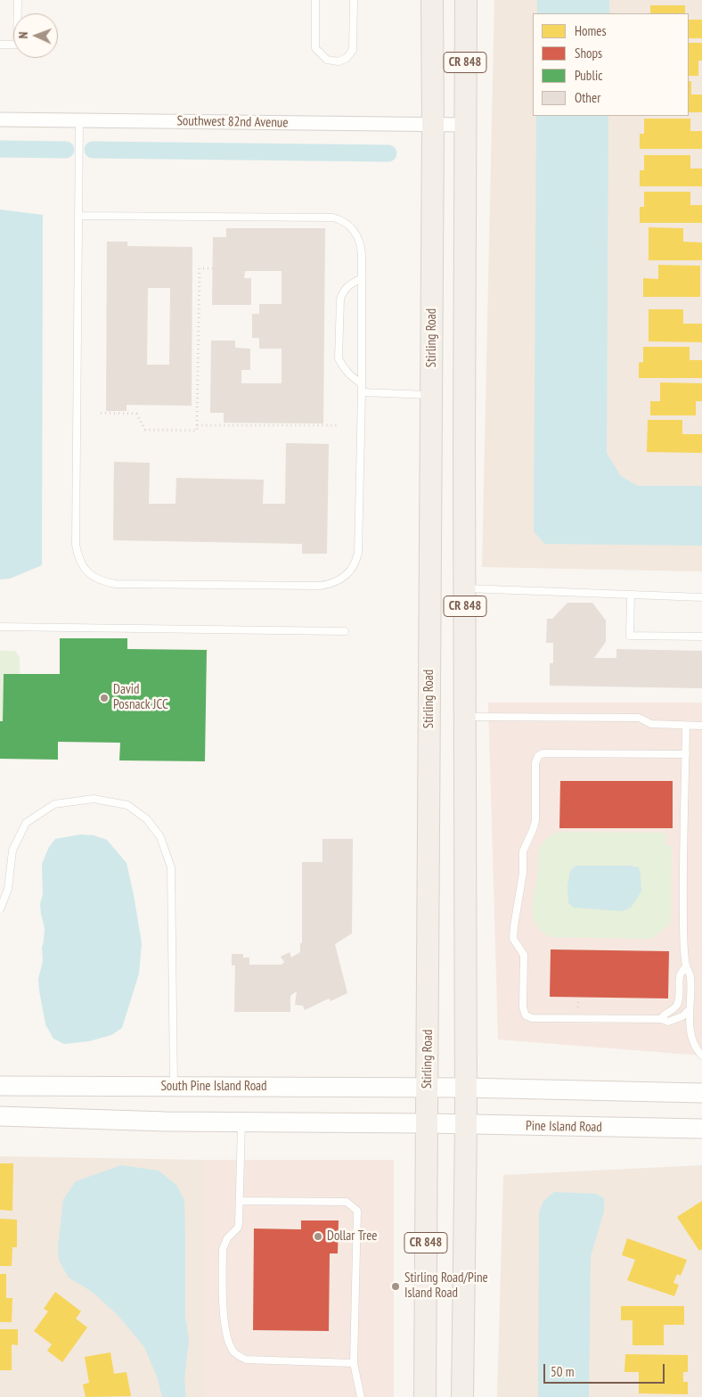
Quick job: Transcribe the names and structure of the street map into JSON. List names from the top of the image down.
{
  "streets": {
    "main road": [
      "CR 848",
      "Stirling Road",
      "South Pine Island Road",
      "Pine Island Road"
    ],
    "street": ["Southwest 82nd Avenue"]
  },
  "crossings": [
    ["CR 848", "Southwest 82nd Avenue"],
    ["CR 848", "Pine Island Road"],
    ["Southwest 82nd Avenue", "Stirling Road"],
    ["Stirling Road", "South Pine Island Road"],
    ["Stirling Road", "Pine Island Road"]
  ],
  "places": ["David Posnack JCC", "Dollar Tree", "Stirling Road/Pine Island Road"],
  "legend": [
    "Homes",
    "Shops",
    "Public",
    "Other"
  ],
  "scale_bar": "50 m",
  "north": "left"
}
